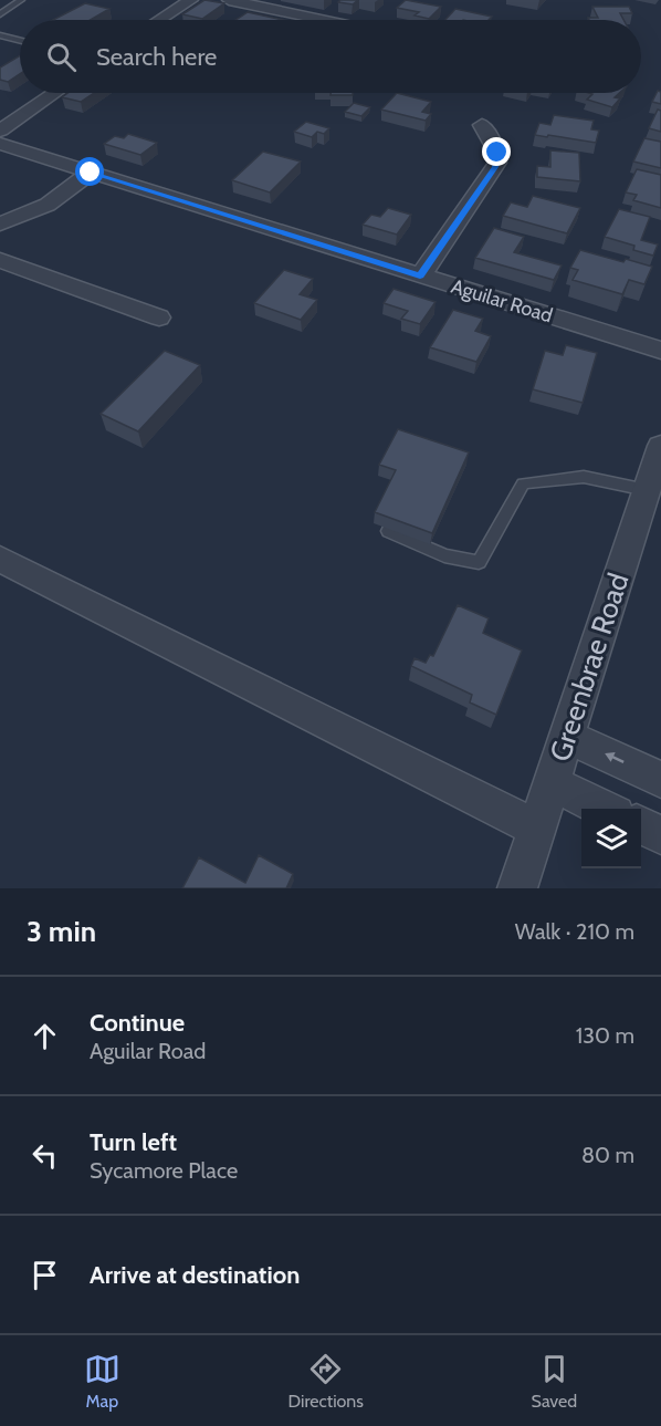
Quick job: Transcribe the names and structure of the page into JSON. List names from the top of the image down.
{
  "streets": {
    "street": ["Aguilar Road", "Greenbrae Road"]
  },
  "page": {
    "search": "Search here",
    "heading": ["3 min", "Walk · 210 m"],
    "list": [
      ["Continue", "Aguilar Road", "130 m"],
      ["Turn left", "Sycamore Place", "80 m"],
      "Arrive at destination"
    ],
    "nav": ["Map", "Directions", "Saved"]
  }
}
